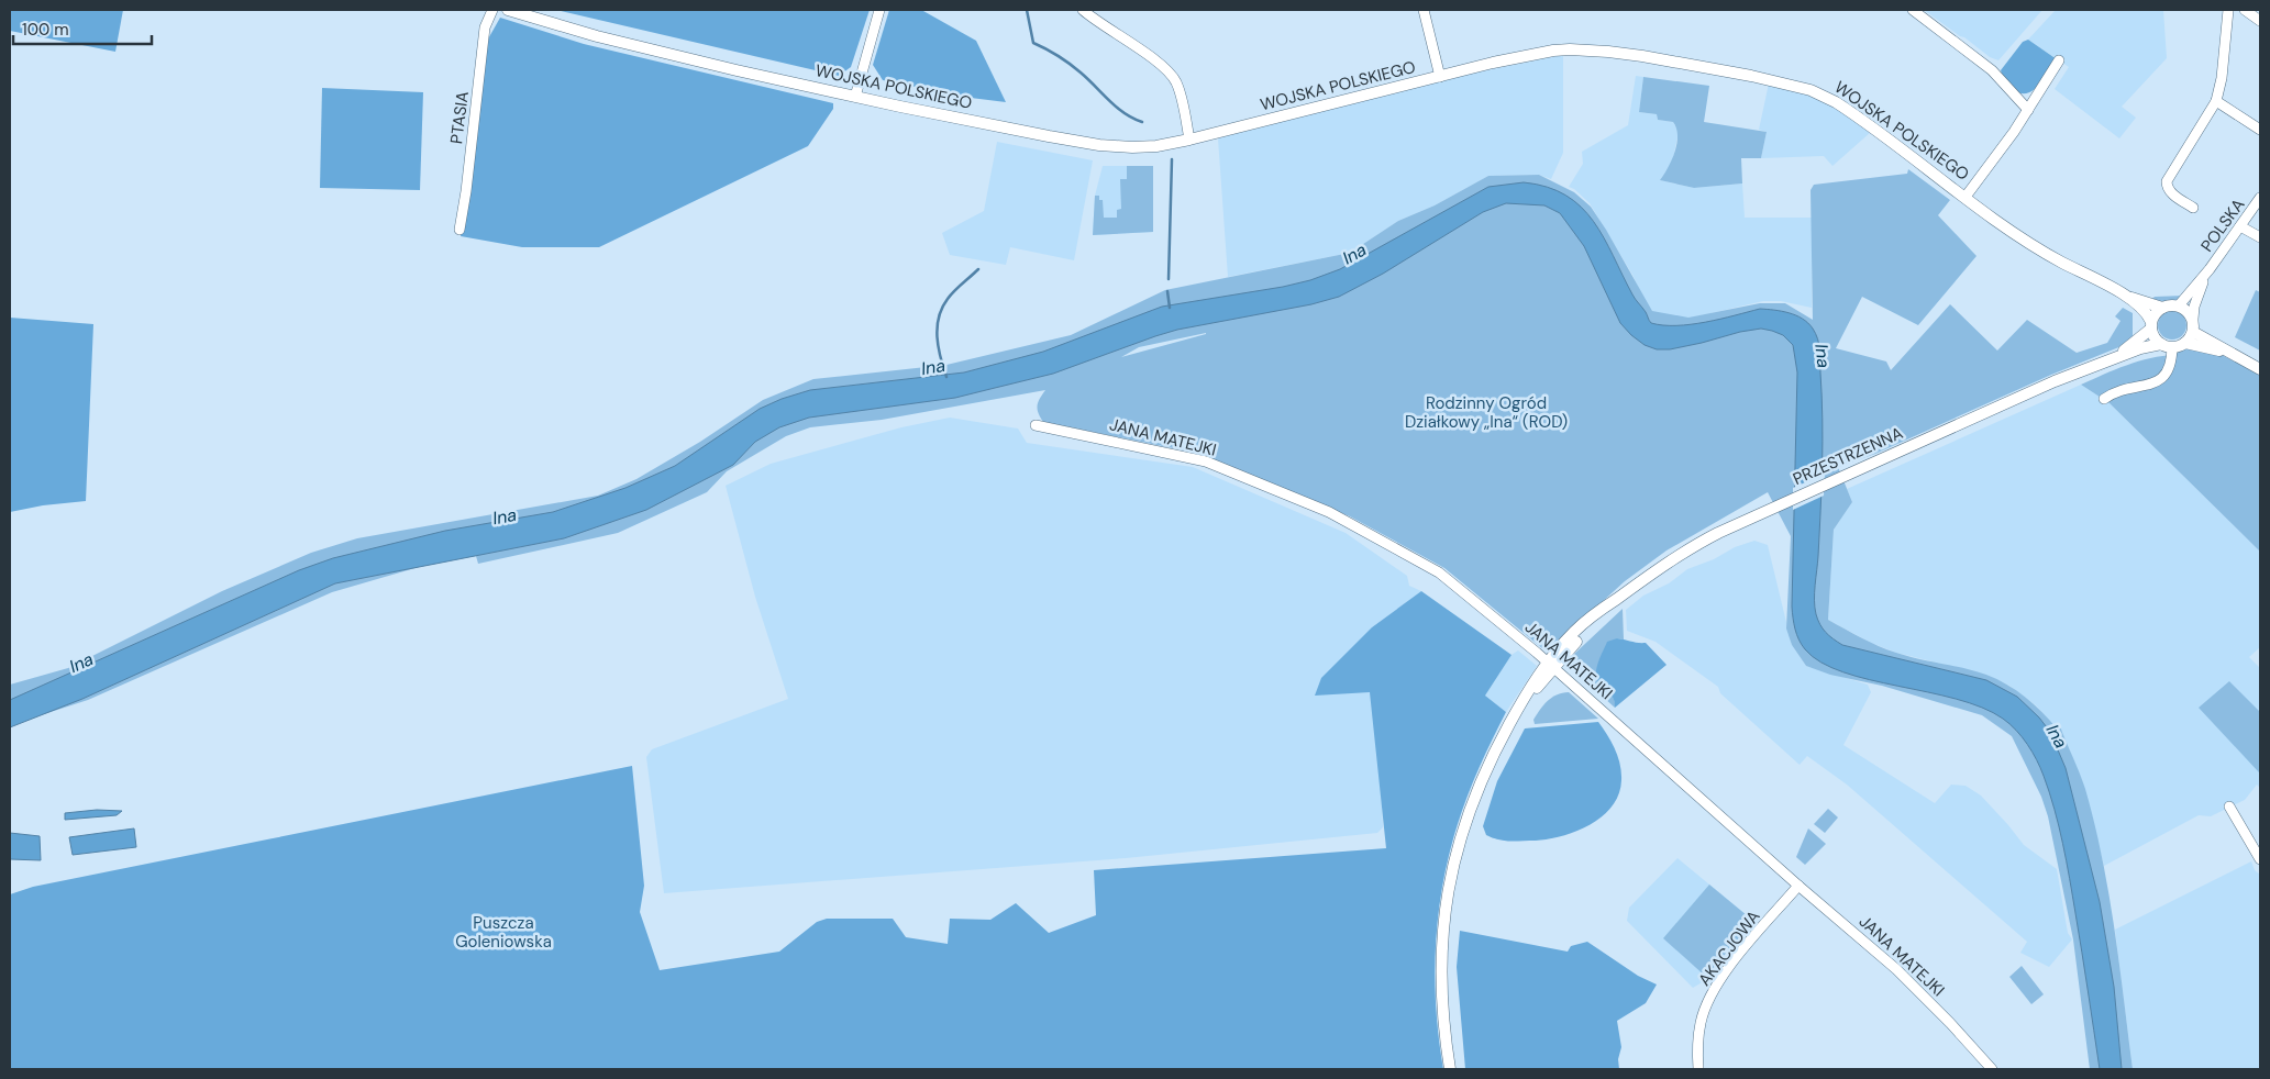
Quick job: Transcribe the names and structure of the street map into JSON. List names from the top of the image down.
{
  "streets": {
    "street": [
      "WOJSKA POLSKIEGO",
      "PTASIA",
      "POLSKA",
      "JANA MATEJKI",
      "PRZESTRZENNA",
      "AKACJOWA"
    ]
  },
  "crossings": [
    ["WOJSKA POLSKIEGO", "POLSKA"],
    ["WOJSKA POLSKIEGO", "PRZESTRZENNA"],
    ["POLSKA", "PRZESTRZENNA"],
    ["JANA MATEJKI", "PRZESTRZENNA"],
    ["JANA MATEJKI", "AKACJOWA"]
  ],
  "water": ["Ina"],
  "parks": ["Rodzinny Ogród Działkowy „Ina“ (ROD)", "Puszcza Goleniowska"],
  "scale_bar": "100 m"
}
